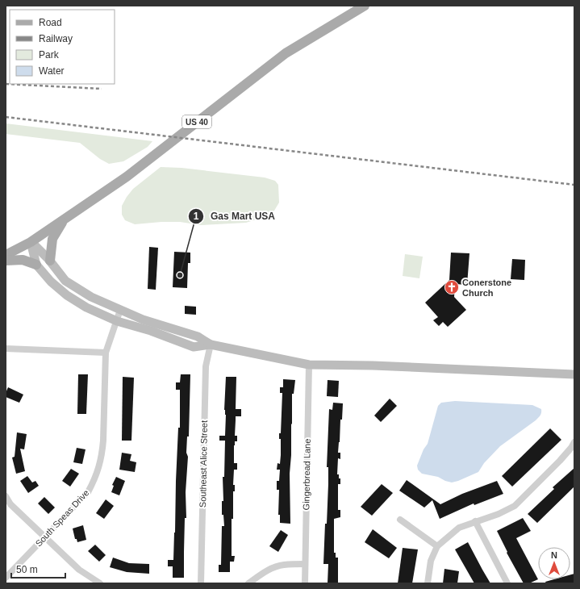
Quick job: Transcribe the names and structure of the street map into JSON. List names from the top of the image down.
{
  "streets": {
    "main road": ["US 40"],
    "street": ["Southeast Alice Street", "Gingerbread Lane", "South Speas Drive"]
  },
  "places": {
    "other": ["Gas Mart USA"],
    "church": ["Conerstone Church"]
  },
  "legend": [
    "Road",
    "Railway",
    "Park",
    "Water"
  ],
  "scale_bar": "50 m",
  "north": "top"
}
